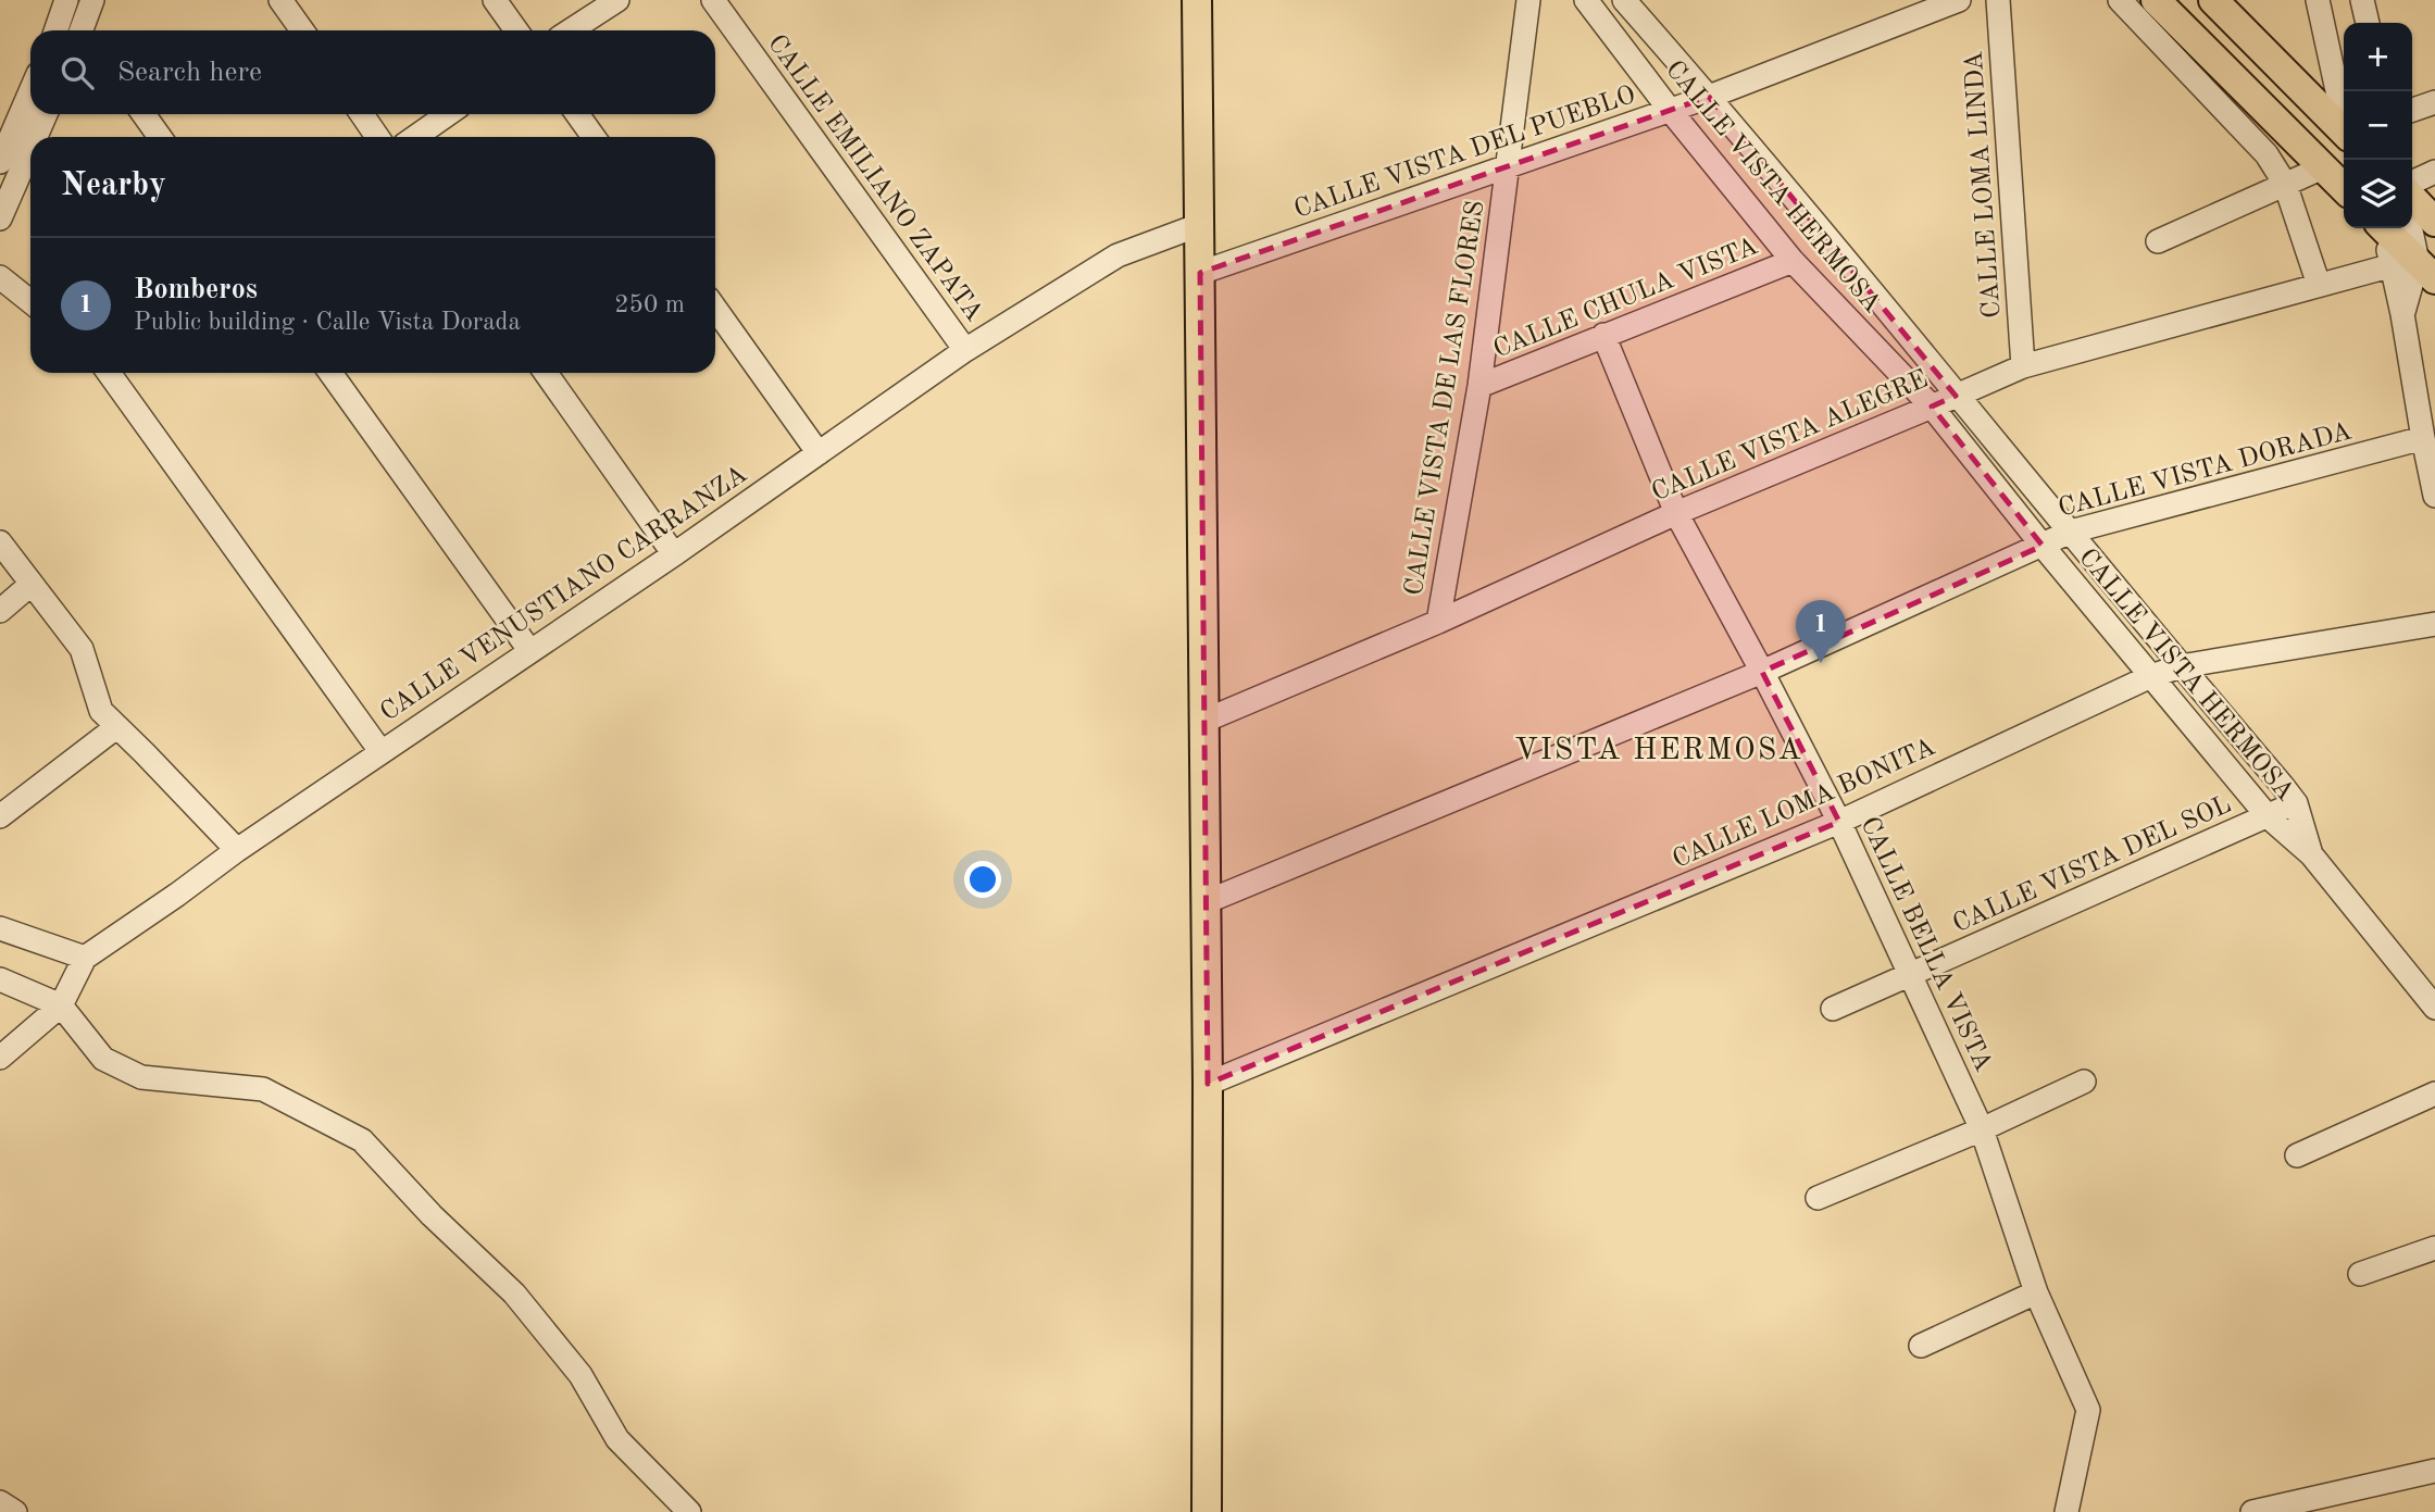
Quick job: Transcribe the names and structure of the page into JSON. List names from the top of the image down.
{
  "streets": {
    "street": [
      "CALLE VISTA DEL PUEBLO",
      "CALLE EMILIANO ZAPATA",
      "CALLE LOMA LINDA",
      "CALLE VISTA HERMOSA",
      "CALLE CHULA VISTA",
      "CALLE VISTA DE LAS FLORES",
      "CALLE VISTA ALEGRE",
      "CALLE VISTA DORADA",
      "CALLE VENUSTIANO CARRANZA",
      "CALLE LOMA BONITA",
      "CALLE VISTA DEL SOL",
      "CALLE BELLA VISTA"
    ]
  },
  "crossings": [
    ["CALLE VISTA DEL PUEBLO", "CALLE VISTA HERMOSA"],
    ["CALLE VISTA DEL PUEBLO", "CALLE VISTA DE LAS FLORES"],
    ["CALLE EMILIANO ZAPATA", "CALLE VENUSTIANO CARRANZA"],
    ["CALLE LOMA LINDA", "CALLE VISTA ALEGRE"],
    ["CALLE VISTA HERMOSA", "CALLE CHULA VISTA"],
    ["CALLE VISTA HERMOSA", "CALLE VISTA ALEGRE"],
    ["CALLE VISTA HERMOSA", "CALLE VISTA DORADA"],
    ["CALLE VISTA HERMOSA", "CALLE LOMA BONITA"],
    ["CALLE VISTA HERMOSA", "CALLE VISTA DEL SOL"],
    ["CALLE CHULA VISTA", "CALLE VISTA DE LAS FLORES"],
    ["CALLE CHULA VISTA", "CALLE BELLA VISTA"],
    ["CALLE VISTA DE LAS FLORES", "CALLE VISTA ALEGRE"],
    ["CALLE VISTA ALEGRE", "CALLE BELLA VISTA"],
    ["CALLE VISTA DORADA", "CALLE BELLA VISTA"],
    ["CALLE LOMA BONITA", "CALLE BELLA VISTA"],
    ["CALLE VISTA DEL SOL", "CALLE BELLA VISTA"]
  ],
  "districts": ["VISTA HERMOSA"],
  "page": {
    "map_buttons": ["+", "−"],
    "search": "Search here",
    "heading": "Nearby",
    "list": [
      {
        "mark": "1",
        "name": "Bomberos",
        "note": "Public building · Calle Vista Dorada",
        "value": "250 m"
      }
    ],
    "pins": "1"
  }
}
